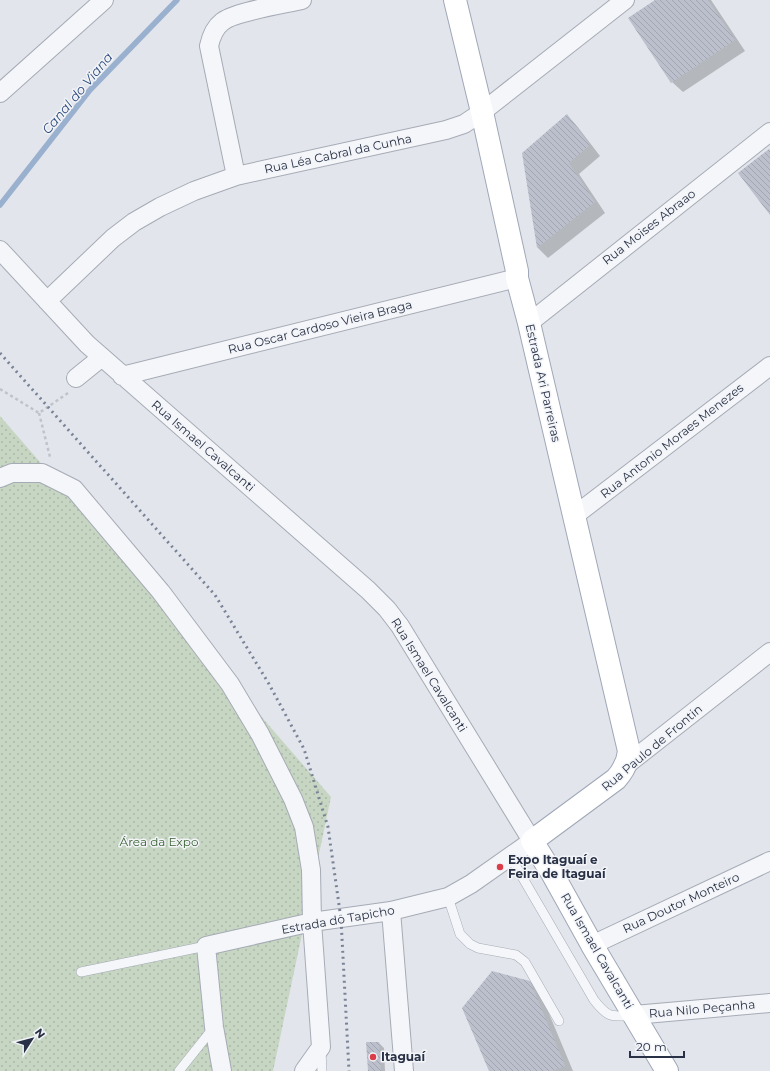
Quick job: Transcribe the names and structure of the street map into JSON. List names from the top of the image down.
{
  "streets": {
    "main road": ["Estrada Ari Parreiras", "Rua Ismael Cavalcanti", "Rua Paulo de Frontin"],
    "street": [
      "Rua Léa Cabral da Cunha",
      "Rua Moises Abraao",
      "Rua Oscar Cardoso Vieira Braga",
      "Rua Antonio Moraes Menezes",
      "Rua Doutor Monteiro",
      "Estrada do Tapicho",
      "Rua Nilo Peçanha"
    ]
  },
  "crossings": [
    ["Rua Léa Cabral da Cunha", "Estrada Ari Parreiras"],
    ["Rua Léa Cabral da Cunha", "Rua Ismael Cavalcanti"],
    ["Rua Moises Abraao", "Estrada Ari Parreiras"],
    ["Rua Oscar Cardoso Vieira Braga", "Estrada Ari Parreiras"],
    ["Rua Oscar Cardoso Vieira Braga", "Rua Ismael Cavalcanti"],
    ["Estrada Ari Parreiras", "Rua Antonio Moraes Menezes"],
    ["Estrada Ari Parreiras", "Rua Paulo de Frontin"],
    ["Rua Ismael Cavalcanti", "Rua Paulo de Frontin"],
    ["Rua Ismael Cavalcanti", "Rua Doutor Monteiro"],
    ["Rua Ismael Cavalcanti", "Estrada do Tapicho"],
    ["Rua Ismael Cavalcanti", "Rua Nilo Peçanha"],
    ["Rua Paulo de Frontin", "Estrada do Tapicho"]
  ],
  "water": ["Canal do Viana"],
  "parks": ["Área da Expo"],
  "places": ["Expo Itaguaí e Feira de Itaguaí", "Itaguaí"],
  "scale_bar": "20 m",
  "north": "top right"
}
